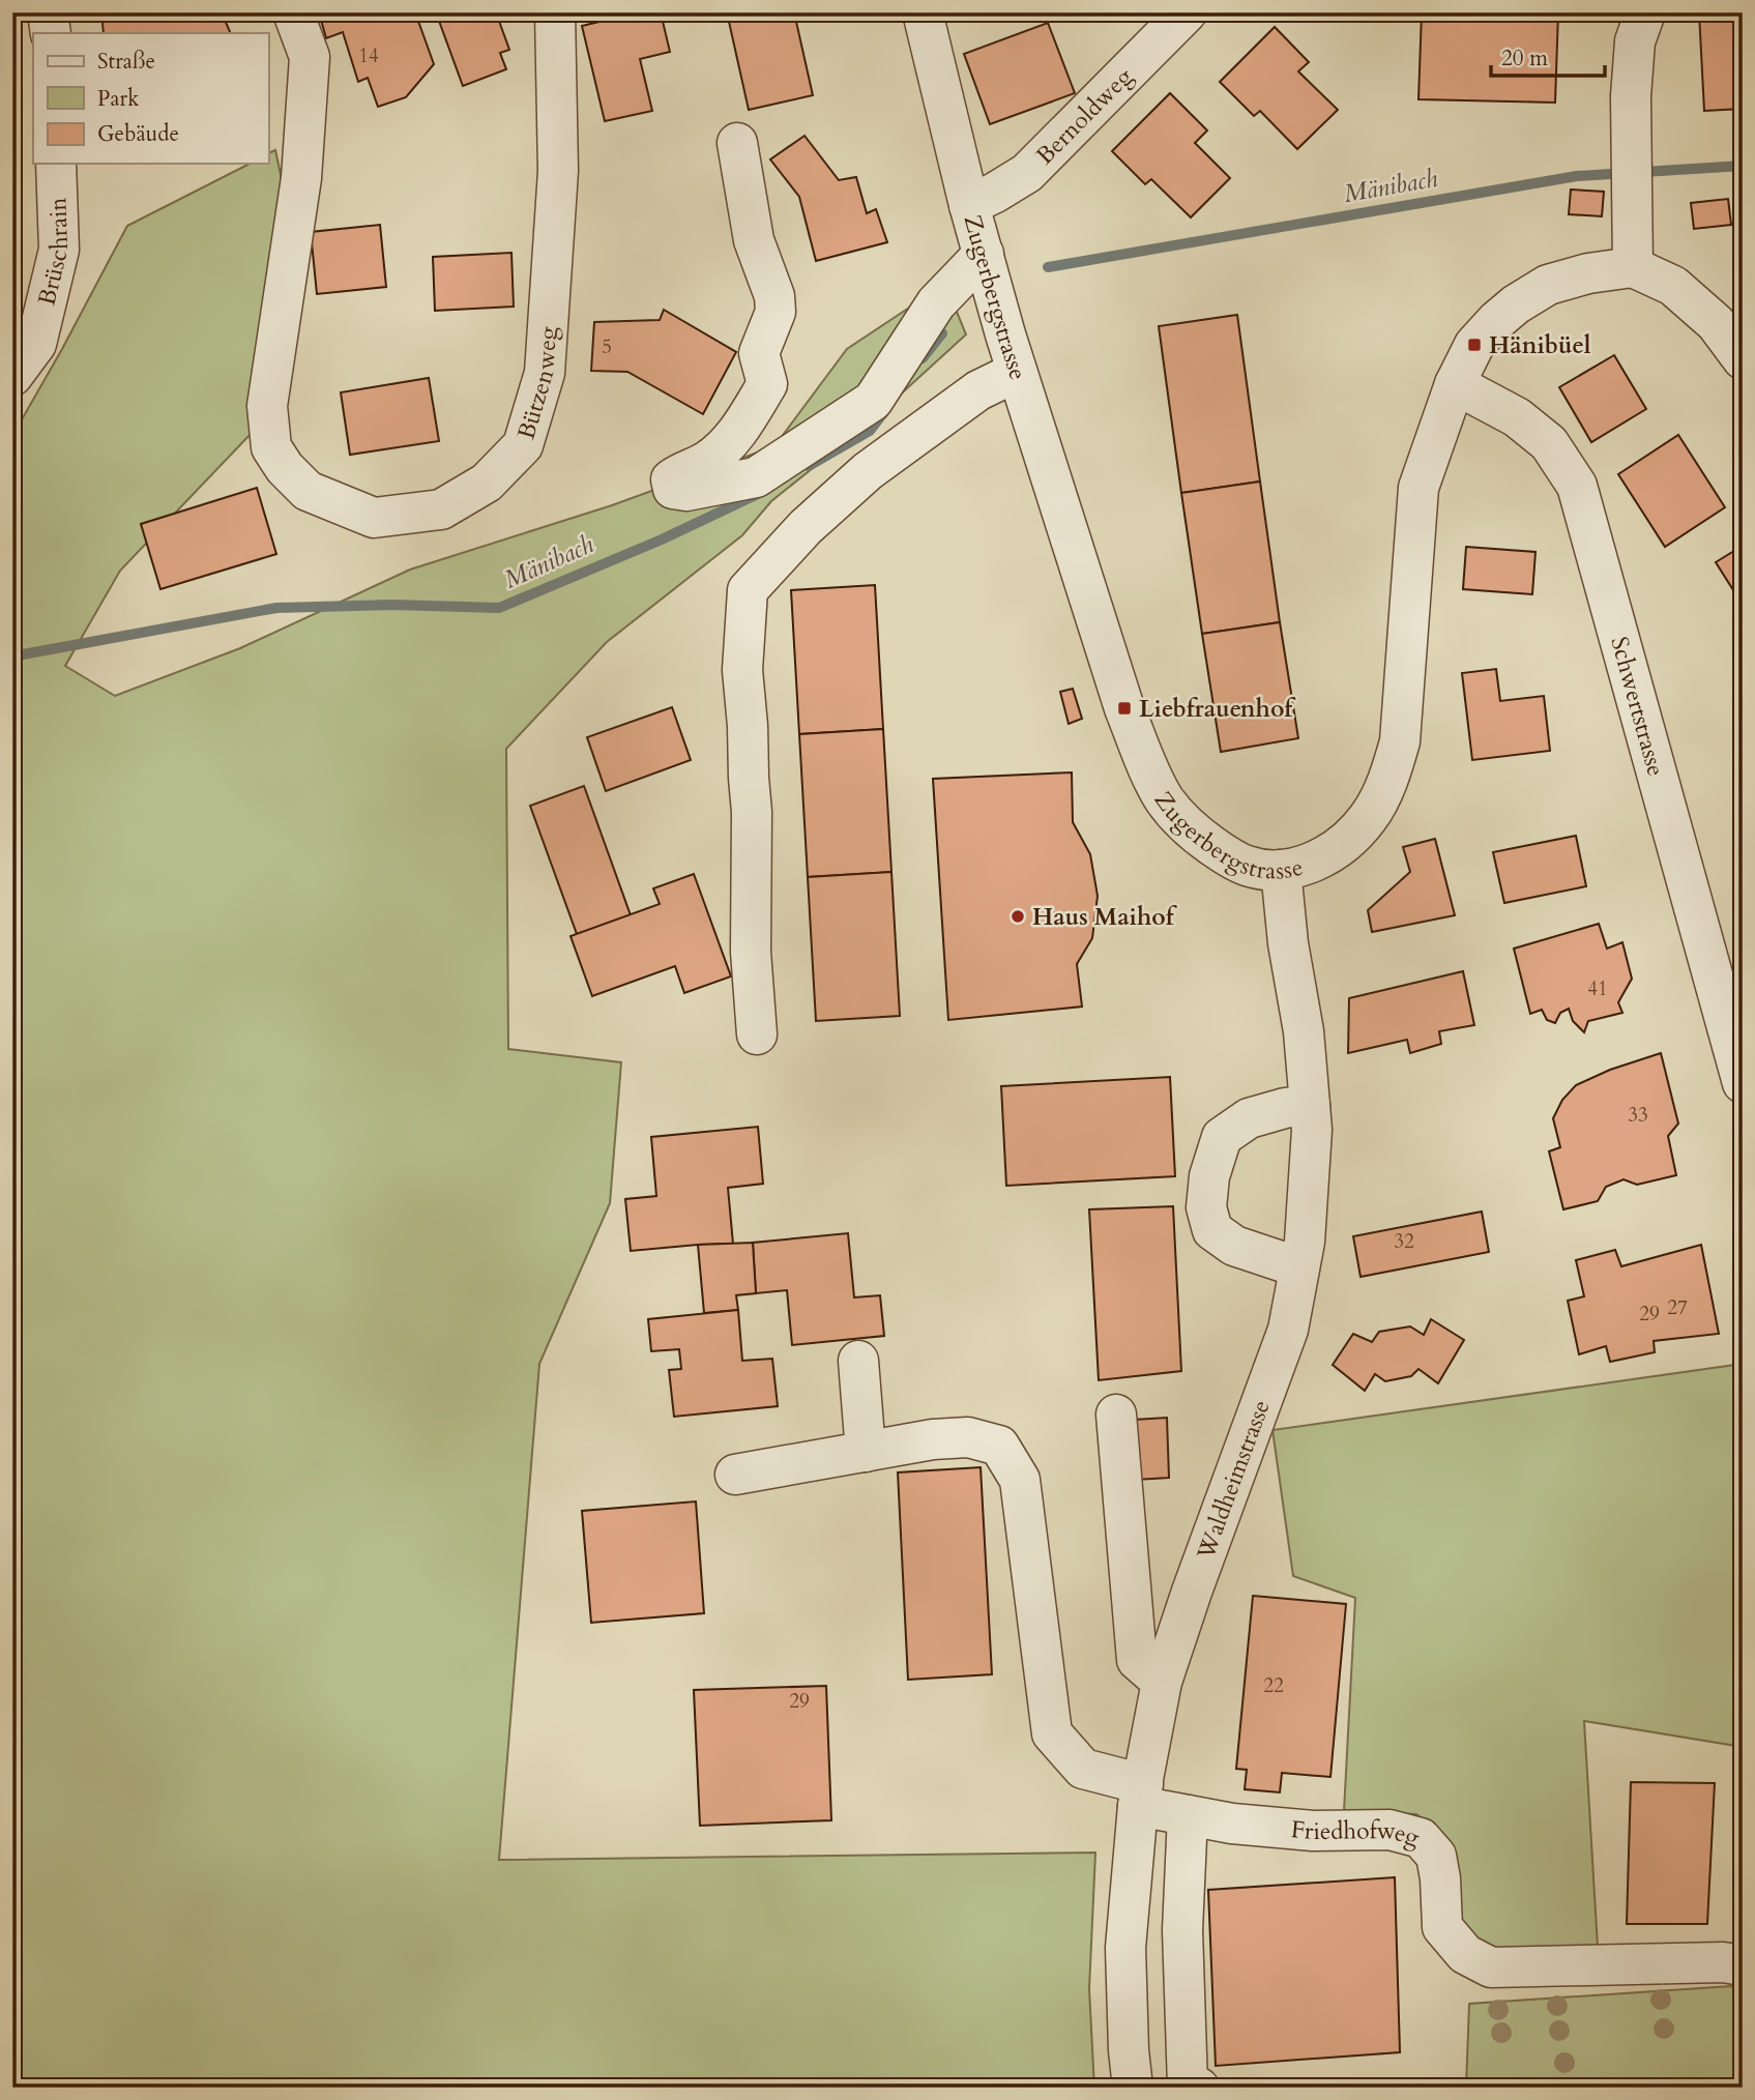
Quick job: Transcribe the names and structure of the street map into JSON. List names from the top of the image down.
{
  "streets": {
    "street": [
      "Bernoldweg",
      "Brüschrain",
      "Zugerbergstrasse",
      "Bützenweg",
      "Schwertstrasse",
      "Waldheimstrasse",
      "Friedhofweg"
    ]
  },
  "crossings": [
    ["Bernoldweg", "Zugerbergstrasse"],
    ["Zugerbergstrasse", "Schwertstrasse"],
    ["Zugerbergstrasse", "Waldheimstrasse"],
    ["Waldheimstrasse", "Friedhofweg"]
  ],
  "water": ["Mänibach"],
  "places": {
    "transit": ["Hänibüel", "Liebfrauenhof"],
    "other": ["Haus Maihof"]
  },
  "house_numbers": [
    "14",
    "5",
    "41",
    "33",
    "32",
    "27",
    "29",
    "22",
    "29"
  ],
  "legend": ["Straße", "Park", "Gebäude"],
  "scale_bar": "20 m"
}
